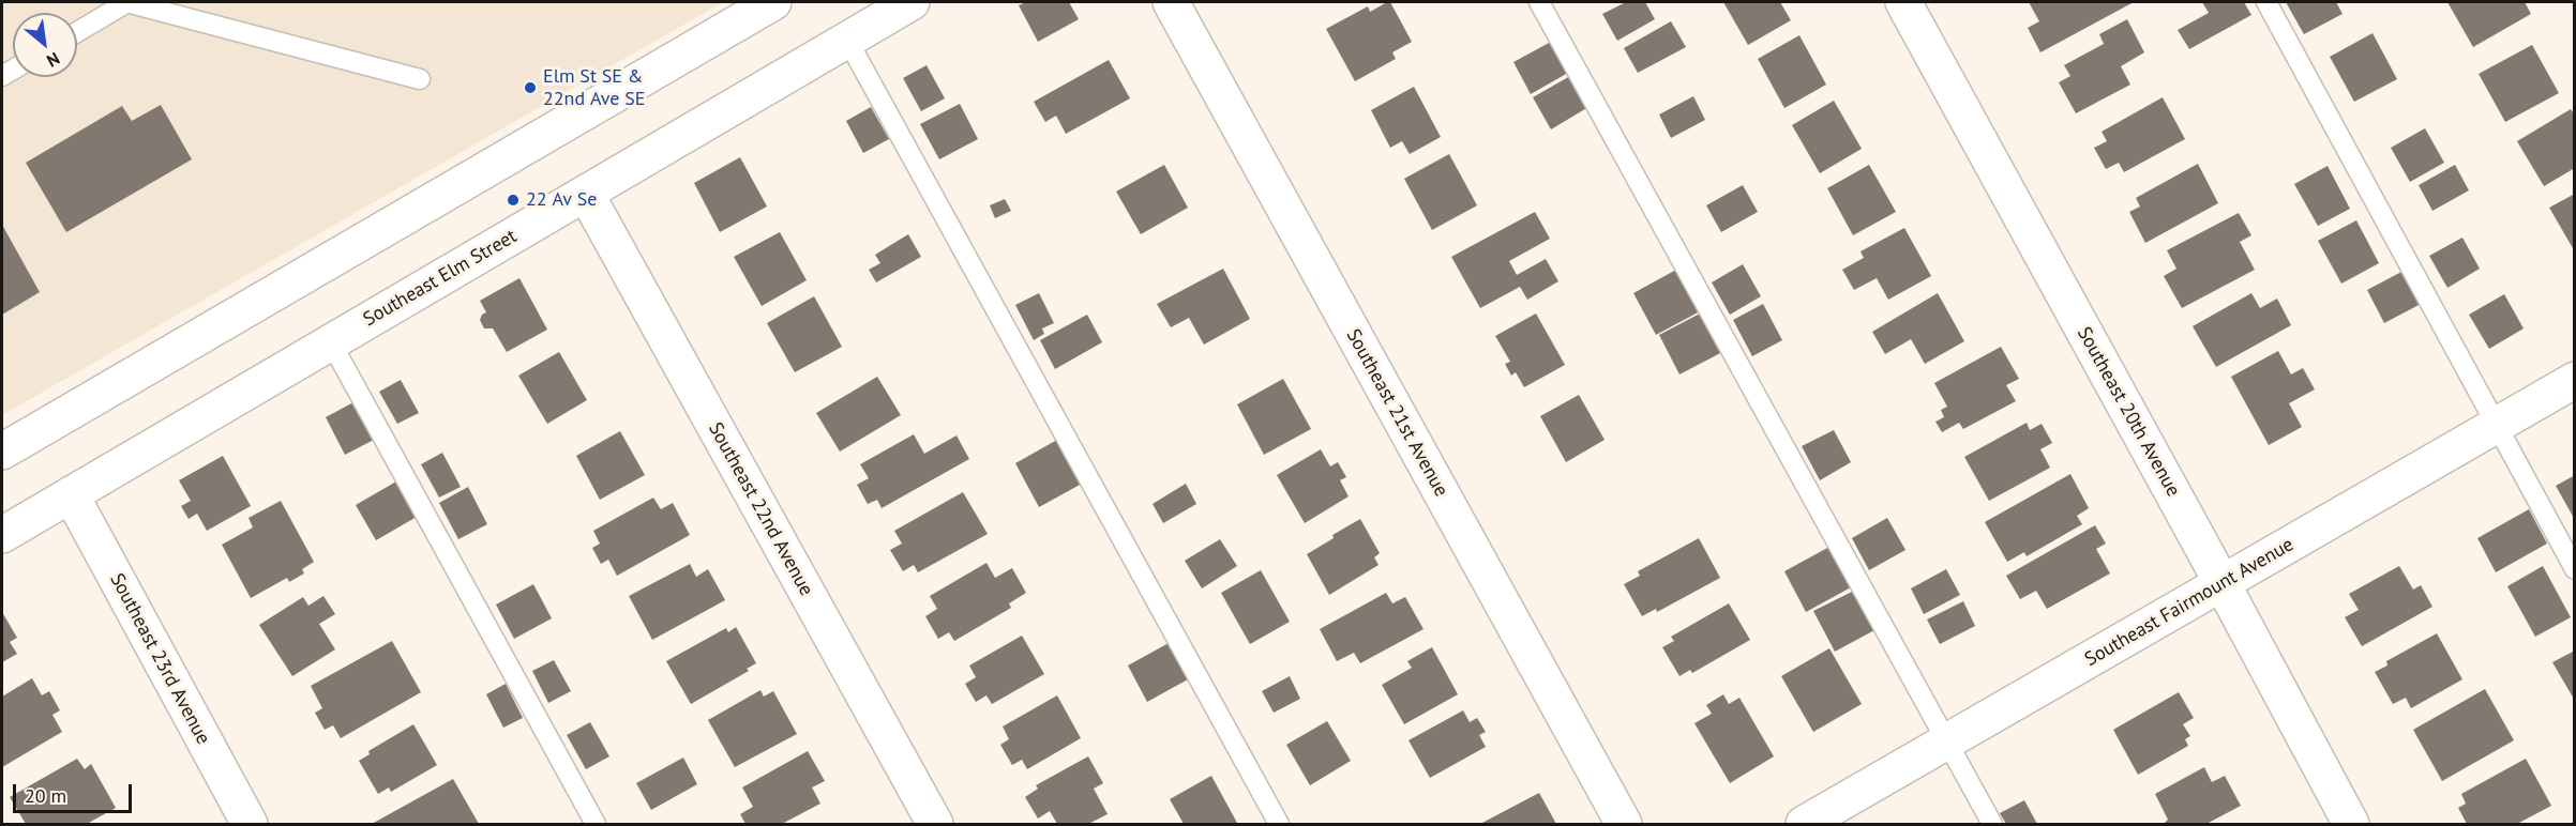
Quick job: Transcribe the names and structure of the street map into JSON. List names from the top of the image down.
{
  "streets": {
    "street": [
      "Southeast Elm Street",
      "Southeast 20th Avenue",
      "Southeast 21st Avenue",
      "Southeast 22nd Avenue",
      "Southeast Fairmount Avenue",
      "Southeast 23rd Avenue"
    ]
  },
  "crossings": [
    ["Southeast Elm Street", "Southeast 22nd Avenue"],
    ["Southeast Elm Street", "Southeast 23rd Avenue"],
    ["Southeast 20th Avenue", "Southeast Fairmount Avenue"]
  ],
  "places": ["Elm St SE & 22nd Ave SE", "22 Av Se"],
  "scale_bar": "20 m",
  "north": "bottom right"
}
